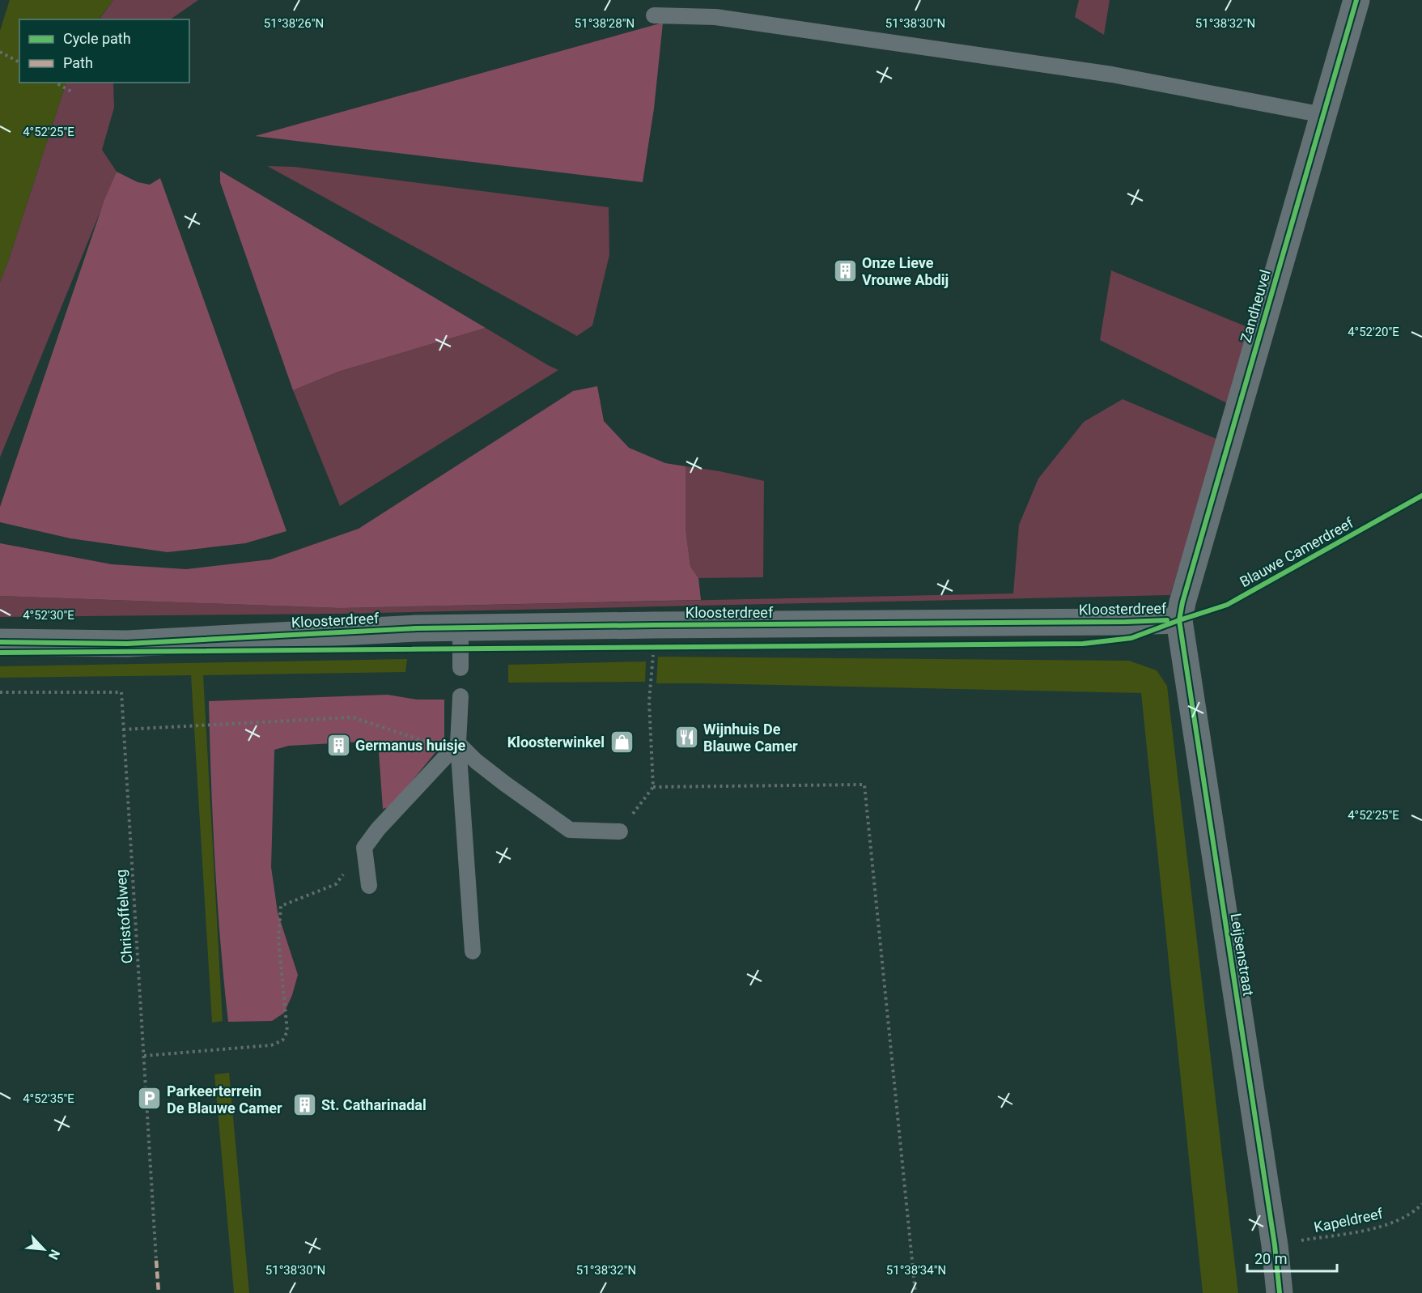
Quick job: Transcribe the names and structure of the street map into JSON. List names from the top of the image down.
{
  "streets": {
    "street": ["Zandheuvel", "Kloosterdreef", "Leijsenstraat"],
    "path": ["Christoffelweg", "Kapeldreef"],
    "cycle path": ["Blauwe Camerdreef"]
  },
  "crossings": [
    ["Zandheuvel", "Kloosterdreef"],
    ["Zandheuvel", "Leijsenstraat"],
    ["Kloosterdreef", "Leijsenstraat"],
    ["Leijsenstraat", "Kapeldreef"]
  ],
  "places": {
    "building": ["Onze Lieve Vrouwe Abdij", "Germanus huisje", "St. Catharinadal"],
    "restaurant": ["Wijnhuis De Blauwe Camer"],
    "shop": ["Kloosterwinkel"],
    "parking": ["Parkeerterrein De Blauwe Camer"]
  },
  "legend": ["Cycle path", "Path"],
  "scale_bar": "20 m",
  "north": "bottom right",
  "coordinates": [
    "51°38'26\"N",
    "51°38'28\"N",
    "51°38'30\"N",
    "51°38'32\"N",
    "4°52'25\"E",
    "4°52'20\"E",
    "4°52'30\"E",
    "4°52'35\"E",
    "51°38'34\"N"
  ]
}
